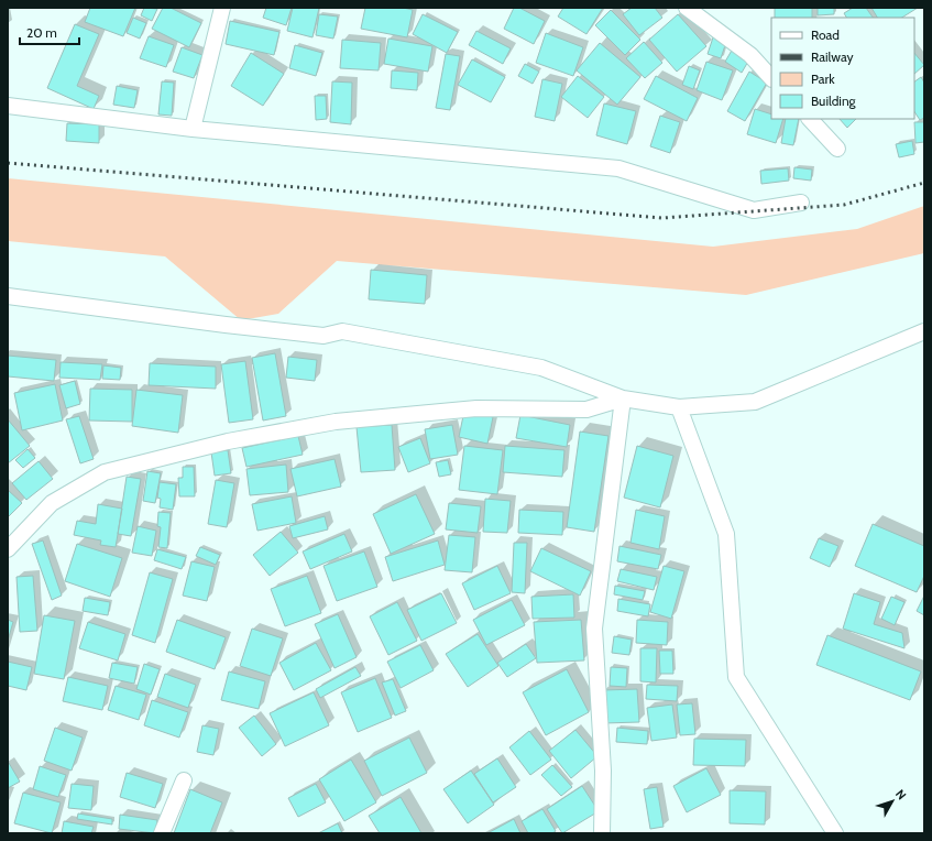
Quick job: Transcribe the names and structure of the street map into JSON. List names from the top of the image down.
{
  "legend": [
    "Road",
    "Railway",
    "Park",
    "Building"
  ],
  "scale_bar": "20 m",
  "north": "top right"
}
